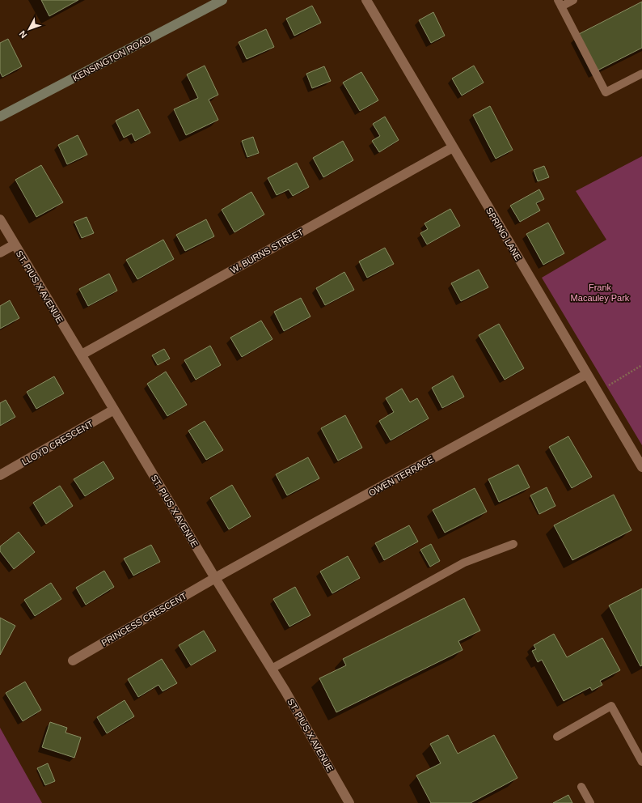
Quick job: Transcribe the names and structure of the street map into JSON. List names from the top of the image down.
{
  "streets": {
    "street": [
      "KENSINGTON ROAD",
      "SPRING LANE",
      "W. BURNS STREET",
      "ST. PIUS X AVENUE",
      "LLOYD CRESCENT",
      "OWEN TERRACE",
      "PRINCESS CRESCENT"
    ]
  },
  "crossings": [
    ["SPRING LANE", "W. BURNS STREET"],
    ["SPRING LANE", "OWEN TERRACE"],
    ["W. BURNS STREET", "ST. PIUS X AVENUE"],
    ["ST. PIUS X AVENUE", "LLOYD CRESCENT"],
    ["ST. PIUS X AVENUE", "OWEN TERRACE"],
    ["ST. PIUS X AVENUE", "PRINCESS CRESCENT"],
    ["OWEN TERRACE", "PRINCESS CRESCENT"]
  ],
  "parks": ["Frank Macauley Park"],
  "north": "bottom left"
}
